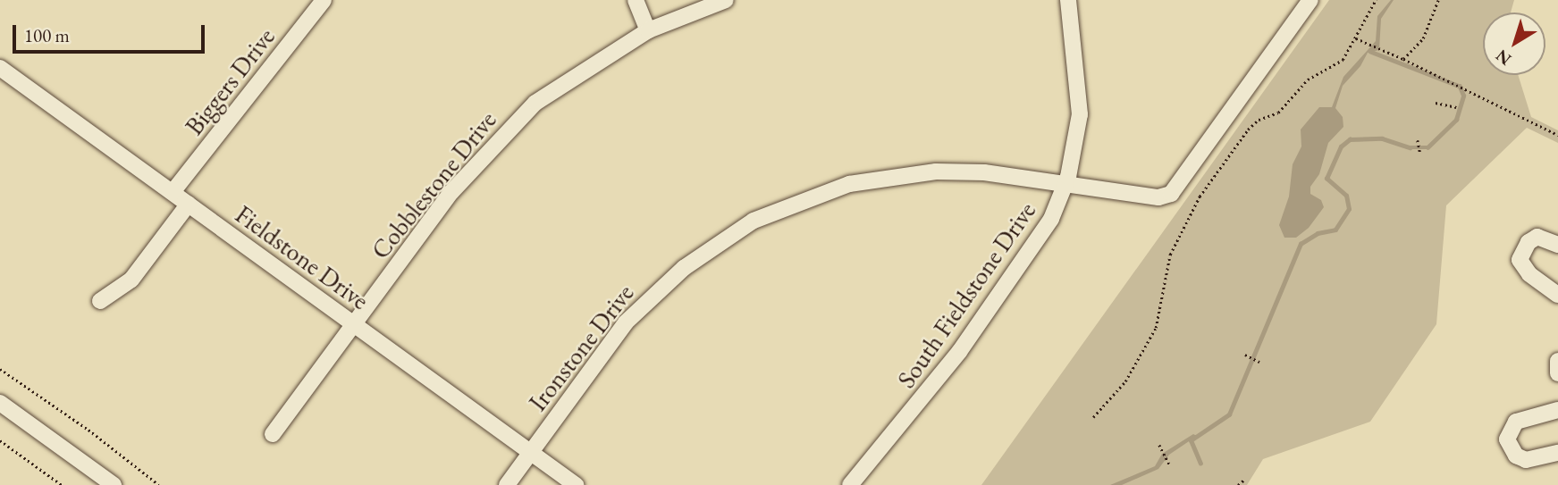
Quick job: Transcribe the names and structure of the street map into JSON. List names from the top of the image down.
{
  "streets": {
    "street": [
      "Biggers Drive",
      "Cobblestone Drive",
      "Fieldstone Drive",
      "South Fieldstone Drive",
      "Ironstone Drive"
    ]
  },
  "crossings": [
    ["Biggers Drive", "Fieldstone Drive"],
    ["Cobblestone Drive", "Fieldstone Drive"],
    ["Fieldstone Drive", "Ironstone Drive"],
    ["South Fieldstone Drive", "Ironstone Drive"]
  ],
  "scale_bar": "100 m",
  "north": "bottom left"
}
